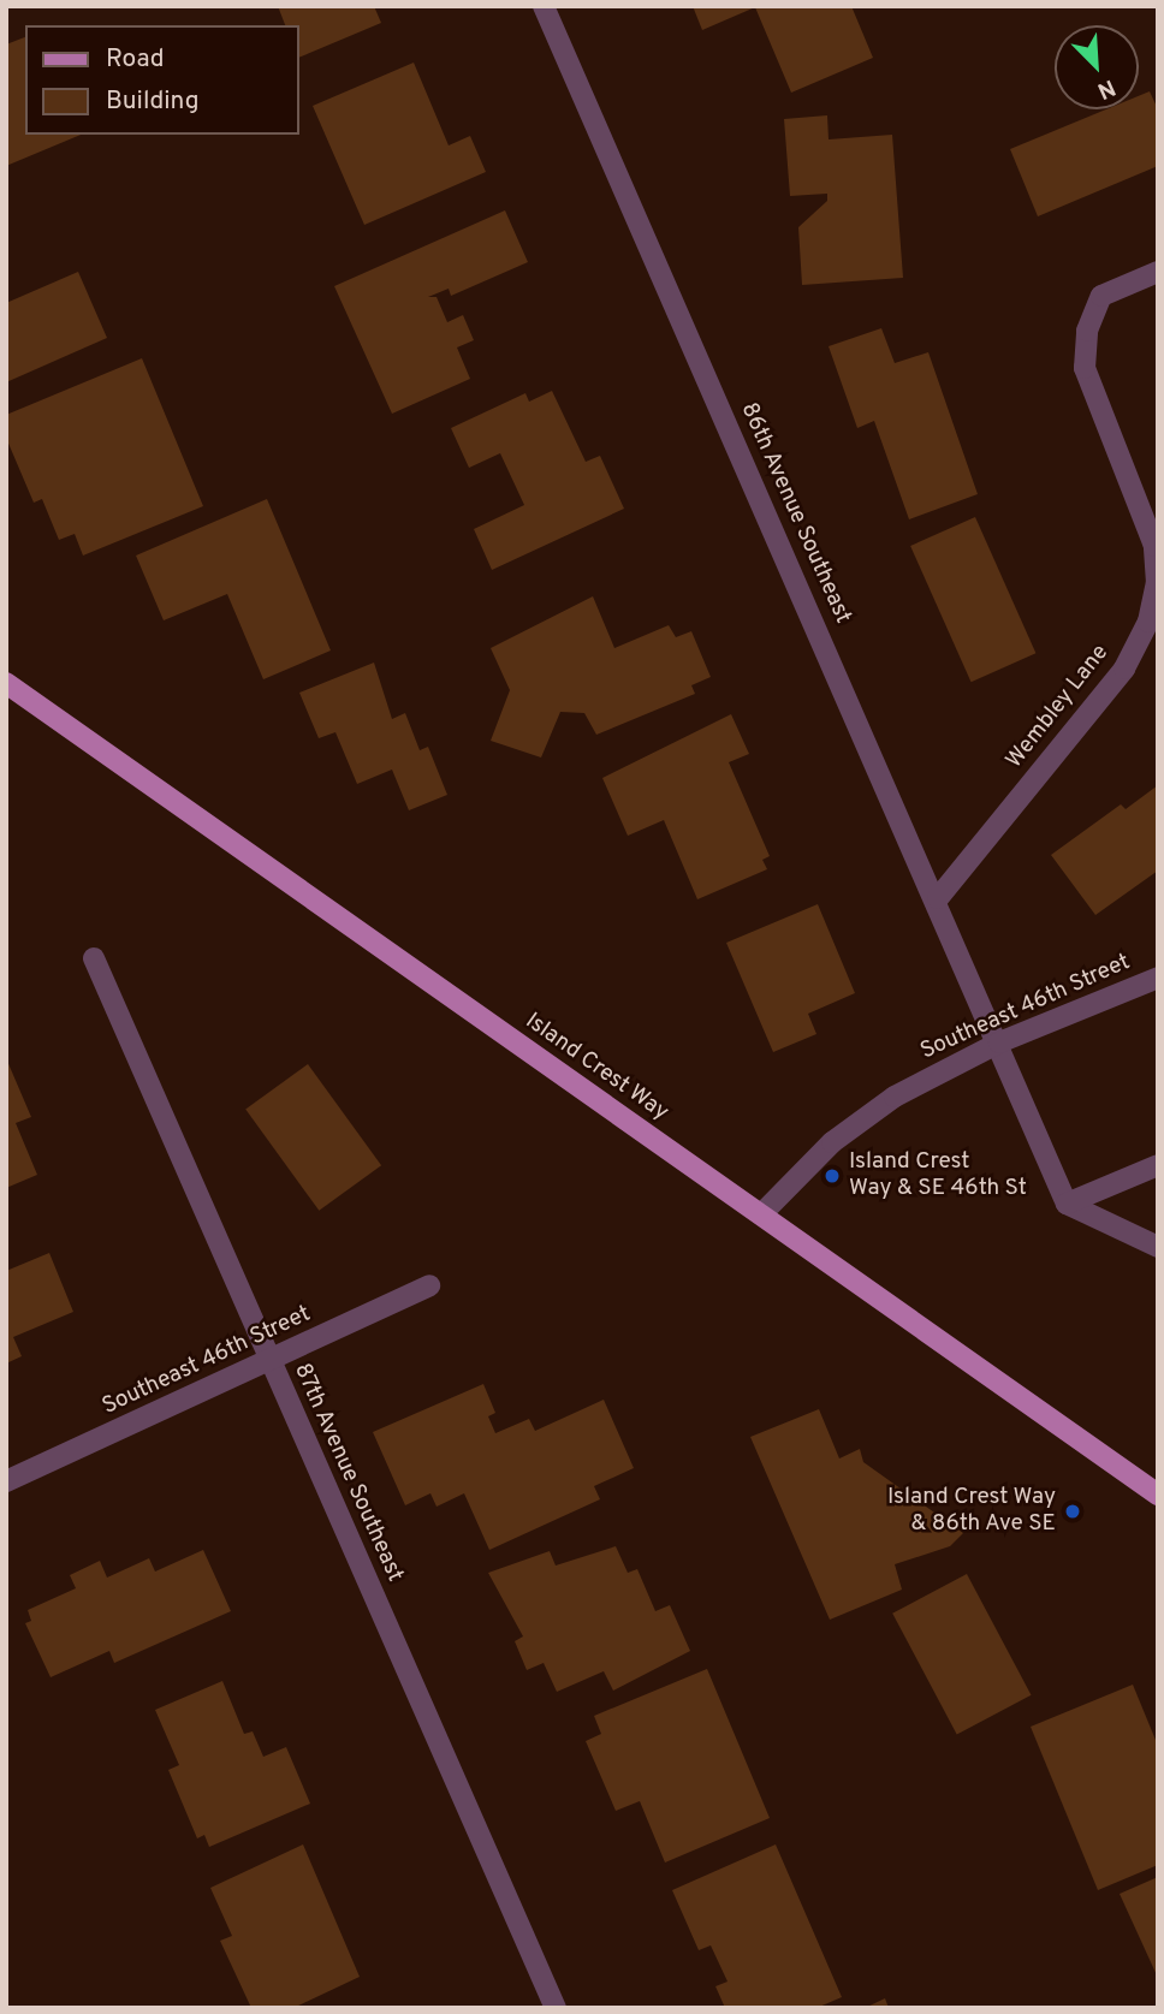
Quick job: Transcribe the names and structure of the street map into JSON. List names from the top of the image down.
{
  "streets": {
    "main road": ["Island Crest Way"],
    "street": [
      "86th Avenue Southeast",
      "Wembley Lane",
      "Southeast 46th Street",
      "87th Avenue Southeast"
    ]
  },
  "crossings": [
    ["86th Avenue Southeast", "Wembley Lane"],
    ["86th Avenue Southeast", "Southeast 46th Street"],
    ["Southeast 46th Street", "Island Crest Way"],
    ["Southeast 46th Street", "87th Avenue Southeast"]
  ],
  "places": ["Island Crest Way & SE 46th St", "Island Crest Way & 86th Ave SE"],
  "legend": ["Road", "Building"],
  "north": "bottom right"
}
